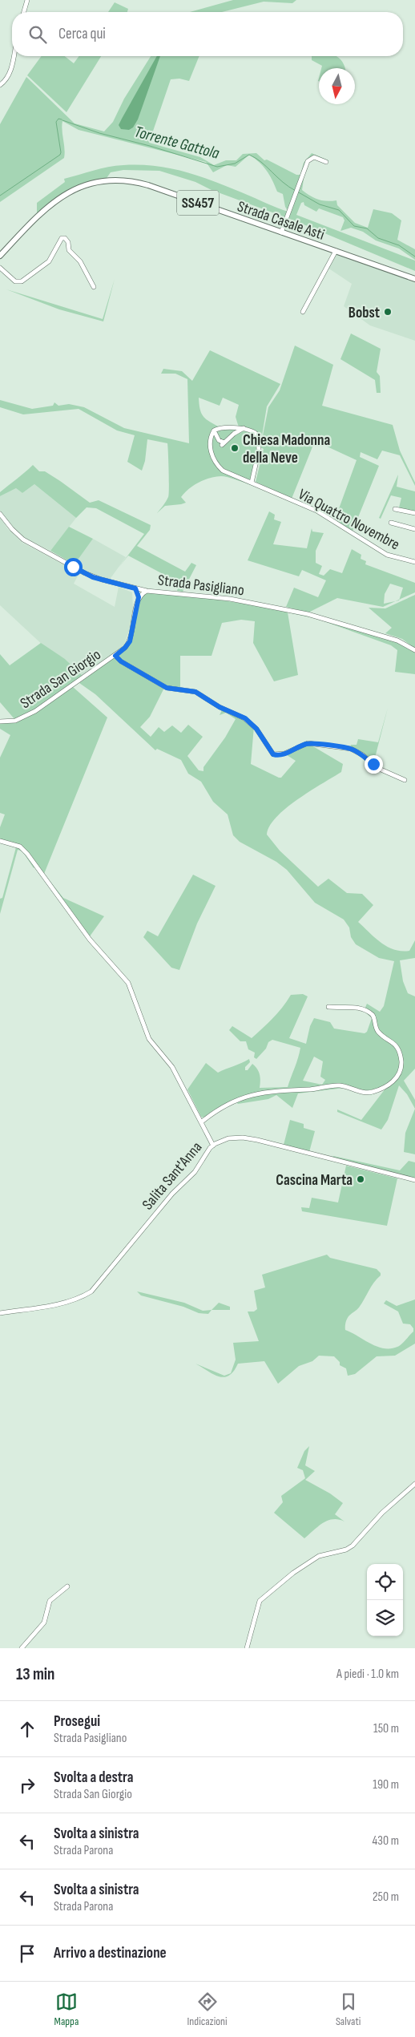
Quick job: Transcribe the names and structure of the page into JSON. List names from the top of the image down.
{
  "streets": {
    "main road": ["SS457", "Strada Casale Asti"],
    "street": [
      "Via Quattro Novembre",
      "Strada Pasigliano",
      "Strada San Giorgio",
      "Salita Sant'Anna"
    ]
  },
  "water": ["Torrente Gattola"],
  "places": ["Bobst", "Chiesa Madonna della Neve", "Cascina Marta"],
  "north": "bottom",
  "page": {
    "search": "Cerca qui",
    "heading": ["13 min", "A piedi · 1.0 km"],
    "list": [
      ["Prosegui", "Strada Pasigliano", "150 m"],
      ["Svolta a destra", "Strada San Giorgio", "190 m"],
      ["Svolta a sinistra", "Strada Parona", "430 m"],
      ["Svolta a sinistra", "Strada Parona", "250 m"],
      "Arrivo a destinazione"
    ],
    "nav": ["Mappa", "Indicazioni", "Salvati"]
  }
}
